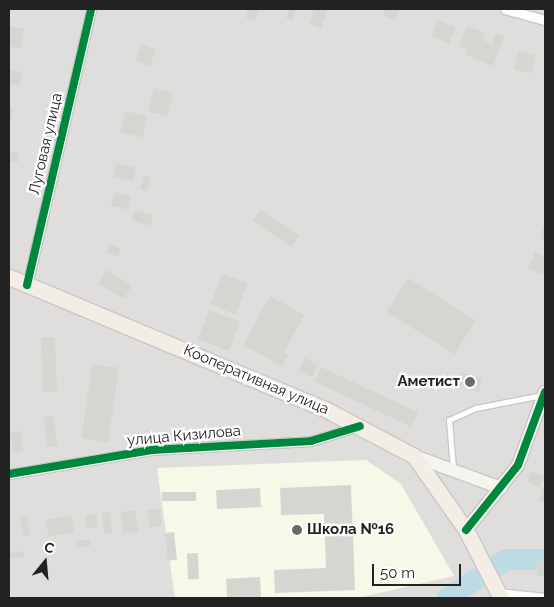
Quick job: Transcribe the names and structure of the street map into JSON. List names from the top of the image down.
{
  "streets": {
    "main road": ["Кооперативная улица"],
    "street": ["Луговая улица", "улица Кизилова"]
  },
  "crossings": [
    ["Луговая улица", "Кооперативная улица"],
    ["Кооперативная улица", "улица Кизилова"]
  ],
  "places": ["Аметист", "Школа №16"],
  "scale_bar": "50 m",
  "north": "top"
}
